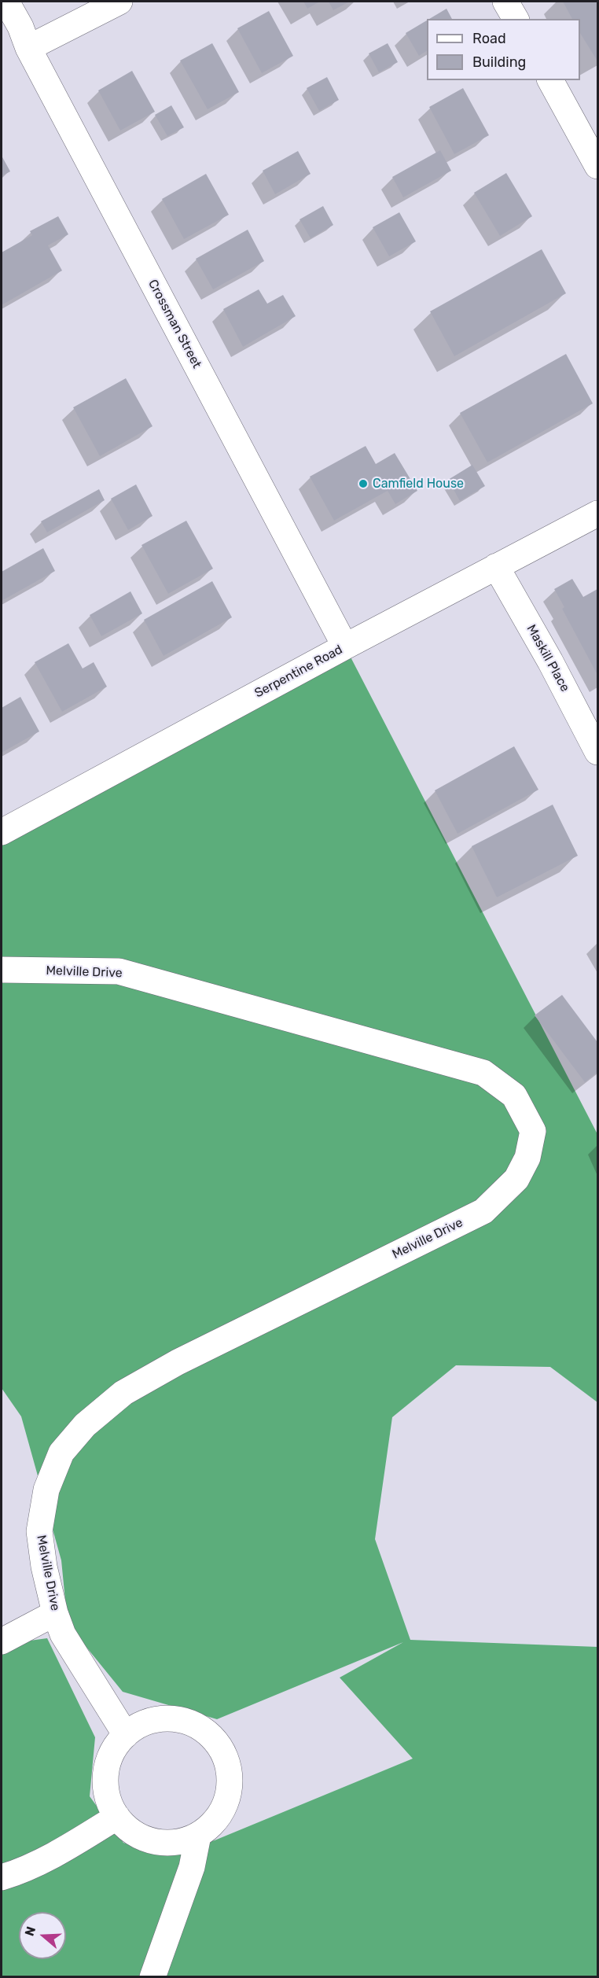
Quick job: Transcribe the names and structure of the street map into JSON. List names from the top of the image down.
{
  "streets": {
    "street": [
      "Crossman Street",
      "Maskill Place",
      "Serpentine Road",
      "Melville Drive"
    ]
  },
  "crossings": [
    ["Crossman Street", "Serpentine Road"],
    ["Maskill Place", "Serpentine Road"]
  ],
  "places": ["Camfield House"],
  "legend": ["Road", "Building"],
  "north": "left"
}
